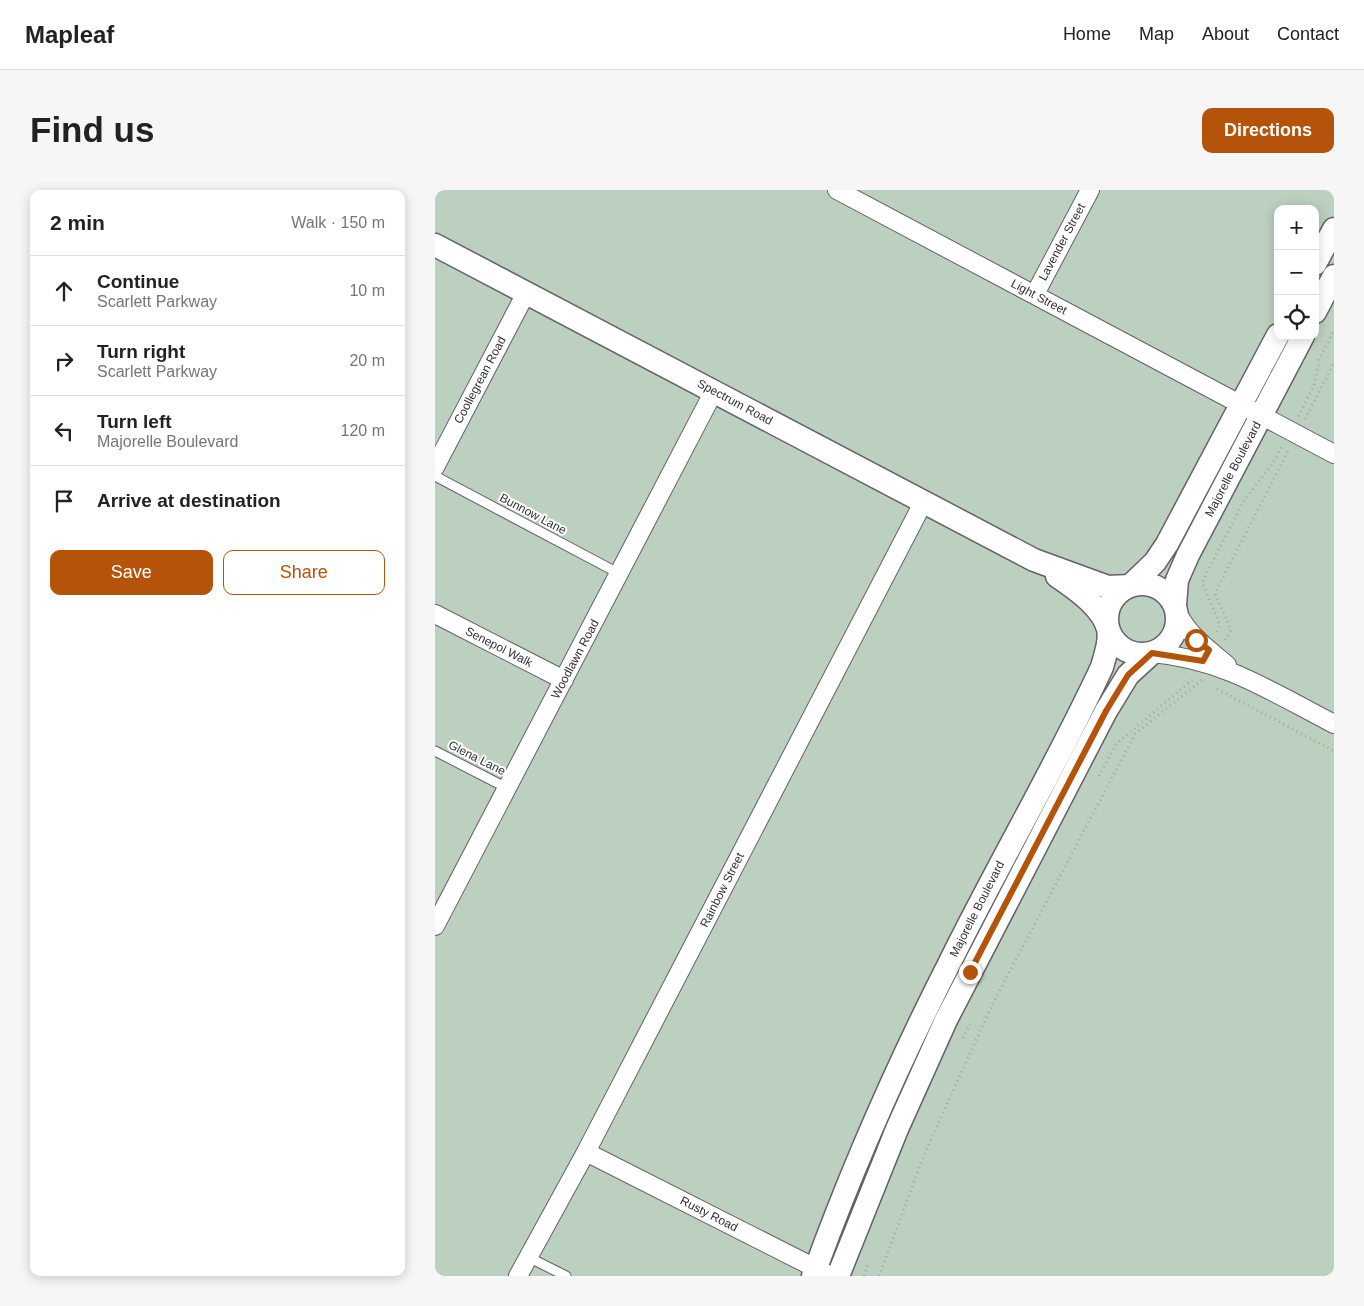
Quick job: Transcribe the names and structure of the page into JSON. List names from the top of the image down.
{
  "streets": {
    "street": [
      "Lavender Street",
      "Light Street",
      "Coollegrean Road",
      "Spectrum Road",
      "Majorelle Boulevard",
      "Senepol Walk",
      "Woodlawn Road",
      "Rainbow Street",
      "Rusty Road"
    ],
    "lane": ["Bunnow Lane", "Glena Lane"]
  },
  "crossings": [
    ["Lavender Street", "Light Street"],
    ["Light Street", "Majorelle Boulevard"],
    ["Coollegrean Road", "Spectrum Road"],
    ["Spectrum Road", "Majorelle Boulevard"],
    ["Spectrum Road", "Woodlawn Road"],
    ["Spectrum Road", "Rainbow Street"],
    ["Majorelle Boulevard", "Rusty Road"],
    ["Bunnow Lane", "Woodlawn Road"],
    ["Senepol Walk", "Woodlawn Road"],
    ["Woodlawn Road", "Glena Lane"],
    ["Rainbow Street", "Rusty Road"]
  ],
  "page": {
    "header": "Mapleaf",
    "nav": [
      "Home",
      "Map",
      "About",
      "Contact"
    ],
    "buttons": [
      "Directions",
      ["Save", "Share"]
    ],
    "title": "Find us",
    "heading": ["2 min", "Walk · 150 m"],
    "map_buttons": ["+", "−"],
    "list": [
      ["Continue", "Scarlett Parkway", "10 m"],
      ["Turn right", "Scarlett Parkway", "20 m"],
      ["Turn left", "Majorelle Boulevard", "120 m"],
      "Arrive at destination"
    ]
  }
}
